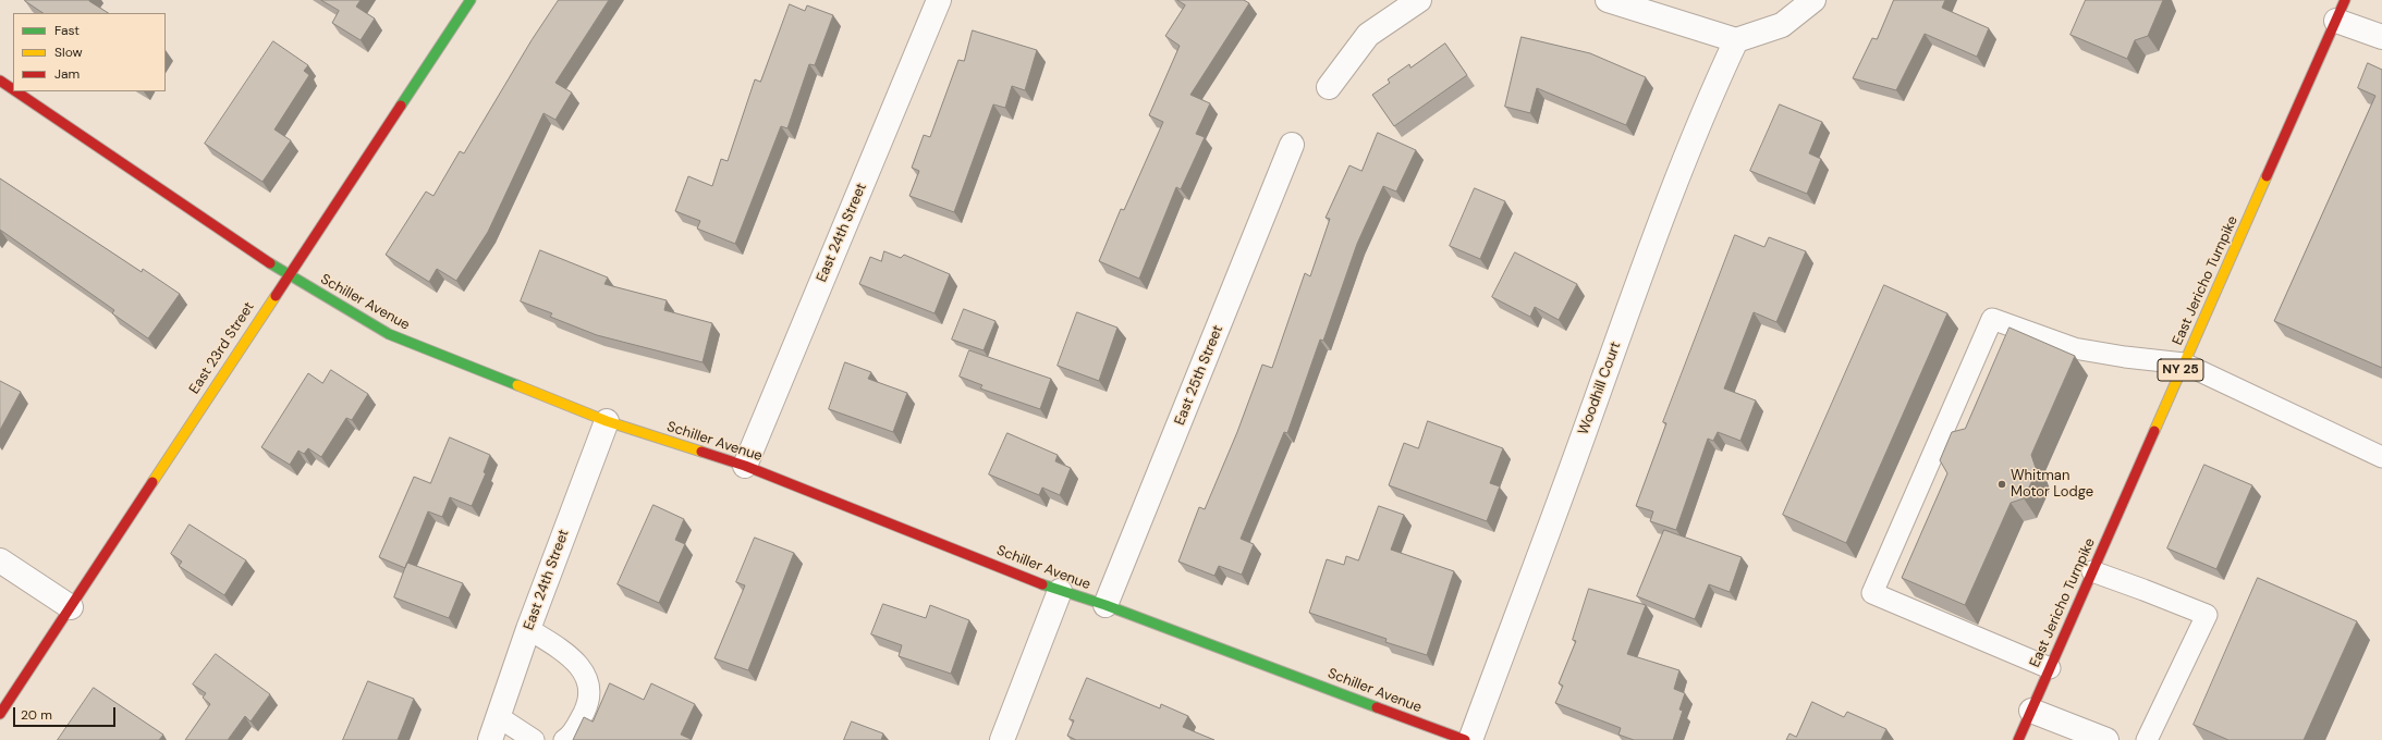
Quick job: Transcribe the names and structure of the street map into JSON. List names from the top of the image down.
{
  "streets": {
    "street": [
      "East 24th Street",
      "East Jericho Turnpike",
      "Schiller Avenue",
      "East 23rd Street",
      "NY 25",
      "East 25th Street",
      "Woodhill Court"
    ]
  },
  "crossings": [
    ["East 24th Street", "Schiller Avenue"],
    ["Schiller Avenue", "East 23rd Street"],
    ["Schiller Avenue", "East 25th Street"]
  ],
  "places": ["Whitman Motor Lodge"],
  "legend": ["Fast", "Slow", "Jam"],
  "scale_bar": "20 m"
}
